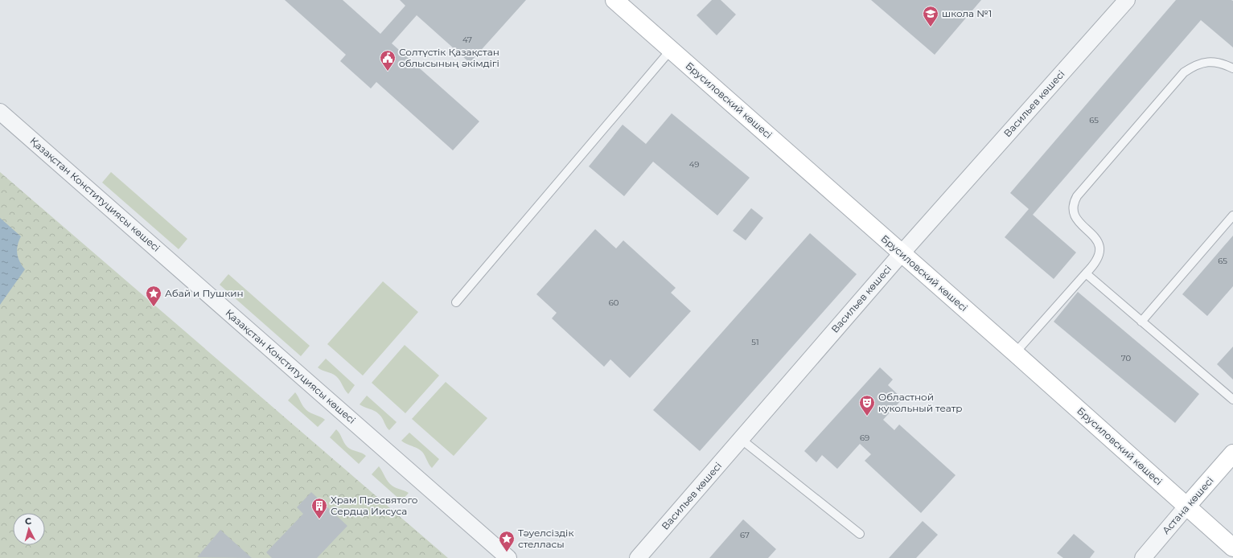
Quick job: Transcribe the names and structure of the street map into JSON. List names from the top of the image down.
{
  "streets": {
    "street": [
      "Брусиловский көшесі",
      "Васильев көшесі",
      "Қазақстан Конституциясы көшесі",
      "Астана көшесі"
    ]
  },
  "crossings": [
    ["Брусиловский көшесі", "Васильев көшесі"],
    ["Брусиловский көшесі", "Астана көшесі"]
  ],
  "places": {
    "school or university": ["школа №1"],
    "public building": ["Солтүстік Қазақстан облысының әкімдігі"],
    "place": ["Абай и Пушкин", "Тәуелсіздік стелласы"],
    "theatre": ["Областной кукольный театр"],
    "building": ["Храм Пресвятого Сердца Иисуса"]
  },
  "house_numbers": [
    "47",
    "65",
    "49",
    "65",
    "60",
    "51",
    "70",
    "69",
    "67"
  ],
  "north": "top"
}
